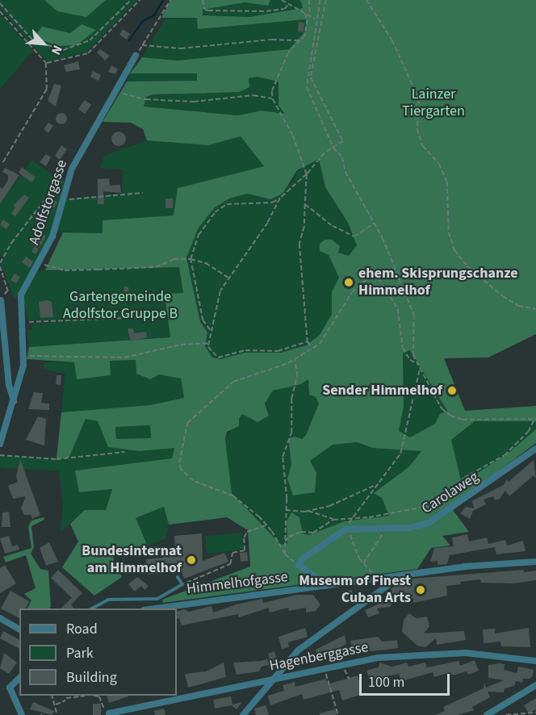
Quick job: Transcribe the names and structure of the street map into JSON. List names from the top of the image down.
{
  "streets": {
    "street": [
      "Adolfstorgasse",
      "Carolaweg",
      "Himmelhofgasse",
      "Hagenberggasse"
    ]
  },
  "parks": ["Lainzer Tiergarten", "Gartengemeinde Adolfstor Gruppe B"],
  "places": [
    "ehem. Skisprungschanze Himmelhof",
    "Sender Himmelhof",
    "Bundesinternat am Himmelhof",
    "Museum of Finest Cuban Arts"
  ],
  "legend": ["Road", "Park", "Building"],
  "scale_bar": "100 m",
  "north": "bottom right"
}
